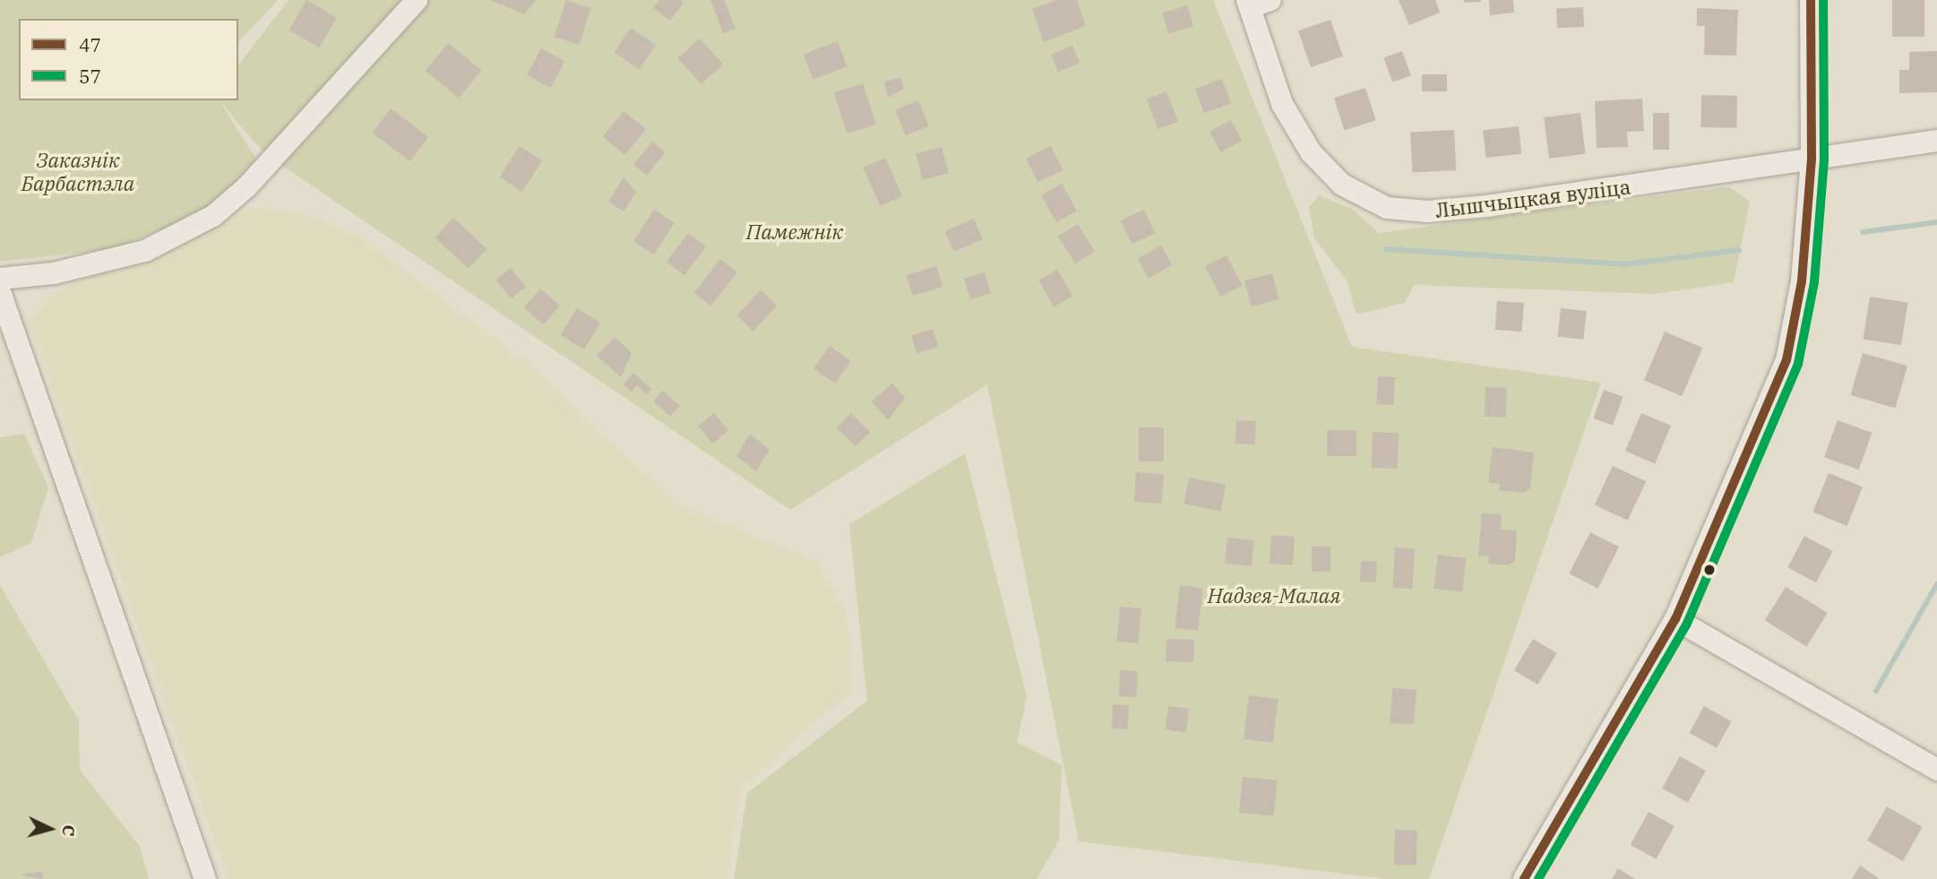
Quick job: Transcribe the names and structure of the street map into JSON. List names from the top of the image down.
{
  "streets": {
    "street": ["Лышчыцкая вуліца"]
  },
  "parks": ["Заказнік Барбастэла", "Памежнік", "Надзея-Малая"],
  "lines": ["transit line 47", "transit line 57"],
  "legend": ["47", "57"],
  "north": "right"
}
